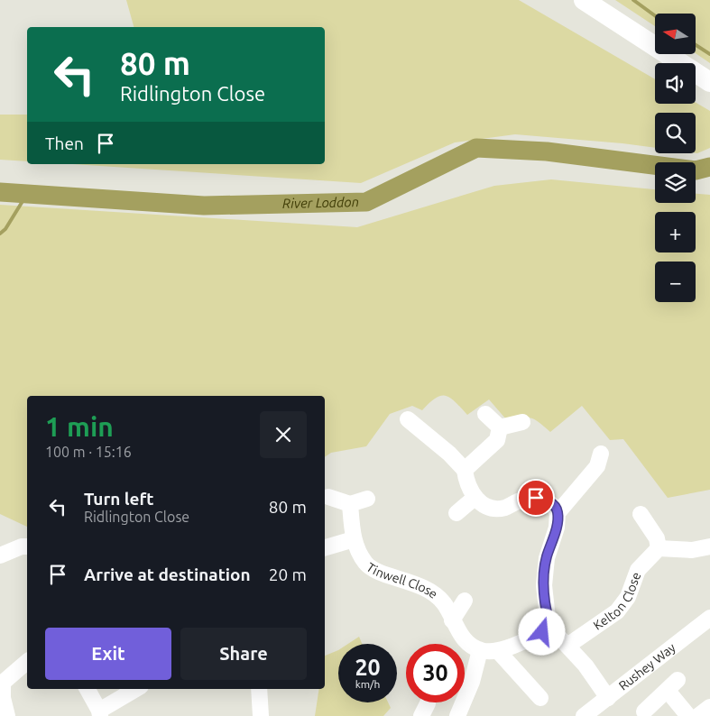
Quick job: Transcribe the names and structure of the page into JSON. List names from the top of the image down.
{
  "streets": {
    "street": ["Tinwell Close", "Kelton Close", "Rushey Way"]
  },
  "water": ["River Loddon"],
  "north": "left",
  "page": {
    "map_buttons": ["+", "−"],
    "turn": ["80 m", "Ridlington Close"],
    "then": "Then",
    "heading": ["1 min", "100 m · 15:16"],
    "list": [
      {
        "name": "Turn left",
        "note": "Ridlington Close",
        "value": "80 m"
      },
      {
        "name": "Arrive at destination",
        "value": "20 m"
      }
    ],
    "buttons": ["Exit", "Share"],
    "speed": "20 km/h",
    "limit": "30"
  }
}
